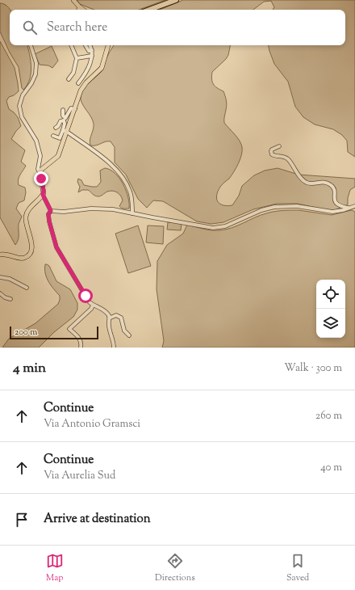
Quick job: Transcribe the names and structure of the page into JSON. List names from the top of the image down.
{
  "scale_bar": "200 m",
  "page": {
    "search": "Search here",
    "scale": "200 m",
    "heading": ["4 min", "Walk · 300 m"],
    "list": [
      ["Continue", "Via Antonio Gramsci", "260 m"],
      ["Continue", "Via Aurelia Sud", "40 m"],
      "Arrive at destination"
    ],
    "nav": ["Map", "Directions", "Saved"]
  }
}
